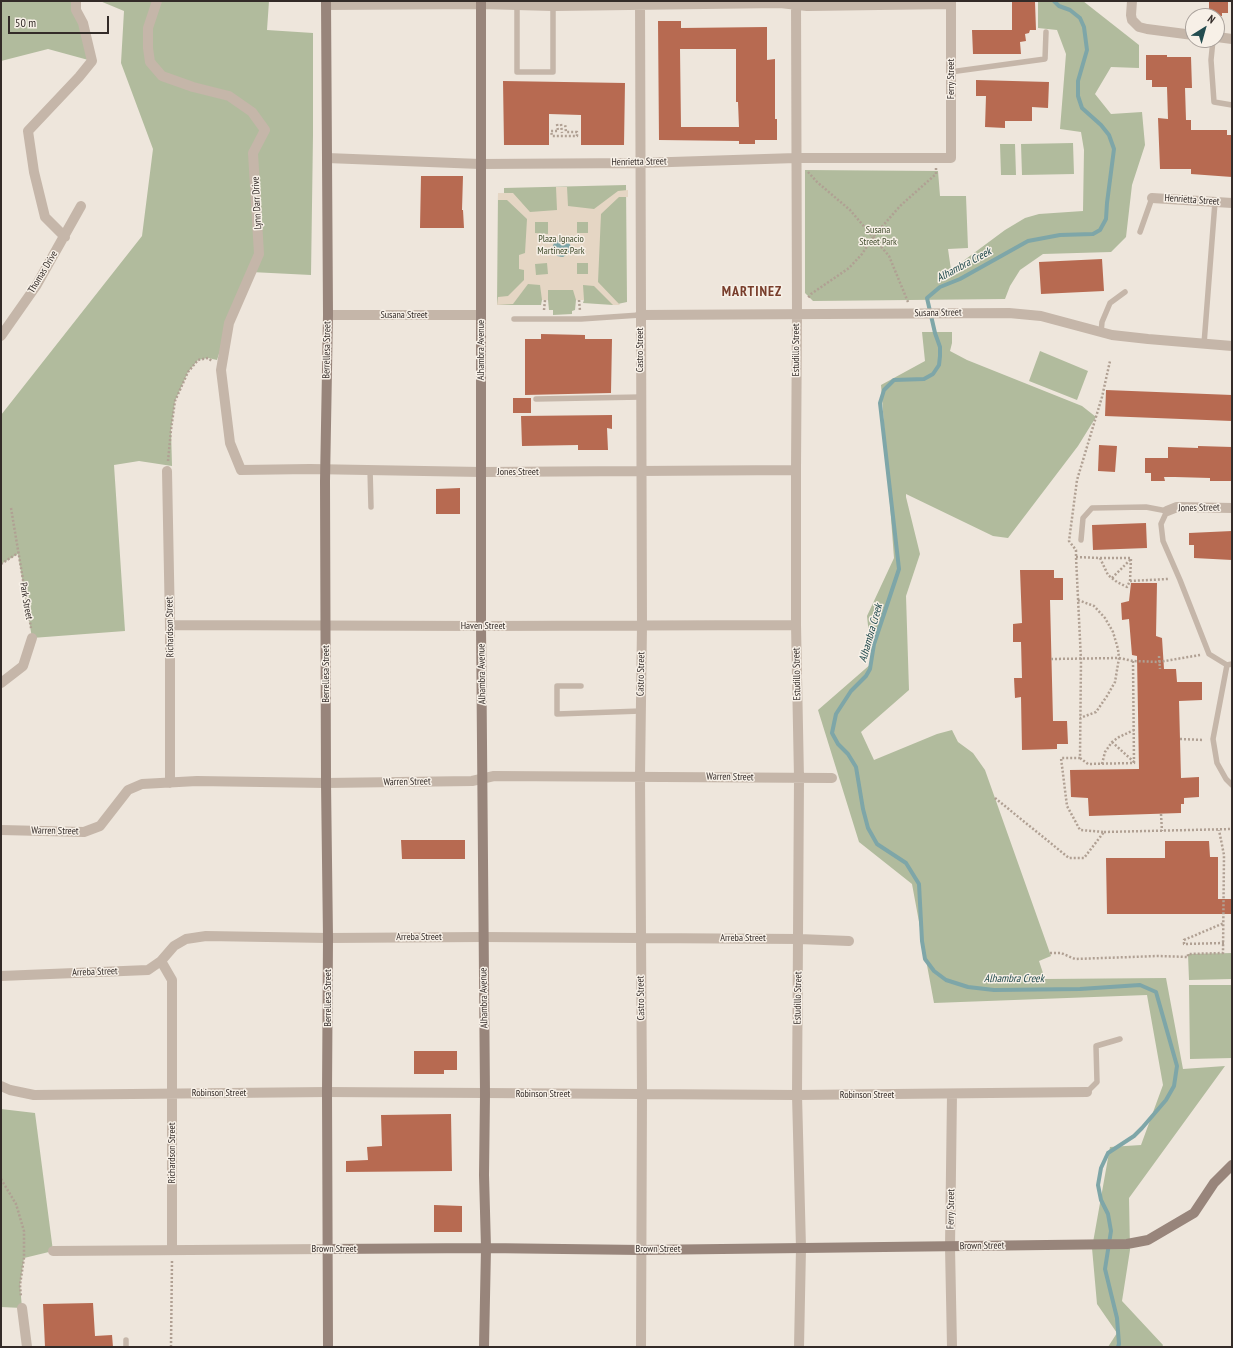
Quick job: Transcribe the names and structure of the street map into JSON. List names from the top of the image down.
{
  "streets": {
    "main road": ["Berrellesa Street", "Alhambra Avenue", "Brown Street"],
    "street": [
      "Ferry Street",
      "Henrietta Street",
      "Lynn Darr Drive",
      "Thomas Drive",
      "Susana Street",
      "Castro Street",
      "Estudillo Street",
      "Jones Street",
      "Haven Street",
      "Richardson Street",
      "Warren Street",
      "Arreba Street",
      "Robinson Street"
    ],
    "path": ["Park Street"]
  },
  "crossings": [
    ["Ferry Street", "Henrietta Street"],
    ["Ferry Street", "Robinson Street"],
    ["Ferry Street", "Brown Street"],
    ["Henrietta Street", "Berrellesa Street"],
    ["Henrietta Street", "Alhambra Avenue"],
    ["Henrietta Street", "Castro Street"],
    ["Henrietta Street", "Estudillo Street"],
    ["Lynn Darr Drive", "Jones Street"],
    ["Susana Street", "Berrellesa Street"],
    ["Susana Street", "Alhambra Avenue"],
    ["Susana Street", "Castro Street"],
    ["Susana Street", "Estudillo Street"],
    ["Berrellesa Street", "Jones Street"],
    ["Berrellesa Street", "Haven Street"],
    ["Berrellesa Street", "Warren Street"],
    ["Berrellesa Street", "Arreba Street"],
    ["Berrellesa Street", "Robinson Street"],
    ["Berrellesa Street", "Brown Street"],
    ["Alhambra Avenue", "Jones Street"],
    ["Alhambra Avenue", "Haven Street"],
    ["Alhambra Avenue", "Warren Street"],
    ["Alhambra Avenue", "Arreba Street"],
    ["Alhambra Avenue", "Robinson Street"],
    ["Alhambra Avenue", "Brown Street"],
    ["Castro Street", "Jones Street"],
    ["Castro Street", "Haven Street"],
    ["Castro Street", "Warren Street"],
    ["Castro Street", "Arreba Street"],
    ["Castro Street", "Robinson Street"],
    ["Castro Street", "Brown Street"],
    ["Estudillo Street", "Jones Street"],
    ["Estudillo Street", "Haven Street"],
    ["Estudillo Street", "Warren Street"],
    ["Estudillo Street", "Arreba Street"],
    ["Estudillo Street", "Robinson Street"],
    ["Estudillo Street", "Brown Street"],
    ["Haven Street", "Richardson Street"],
    ["Richardson Street", "Warren Street"],
    ["Richardson Street", "Arreba Street"],
    ["Richardson Street", "Robinson Street"],
    ["Richardson Street", "Brown Street"]
  ],
  "districts": ["MARTINEZ"],
  "water": ["Alhambra Creek"],
  "parks": ["Susana Street Park", "Plaza Ignacio Martinez Park"],
  "scale_bar": "50 m",
  "north": "top right"
}
